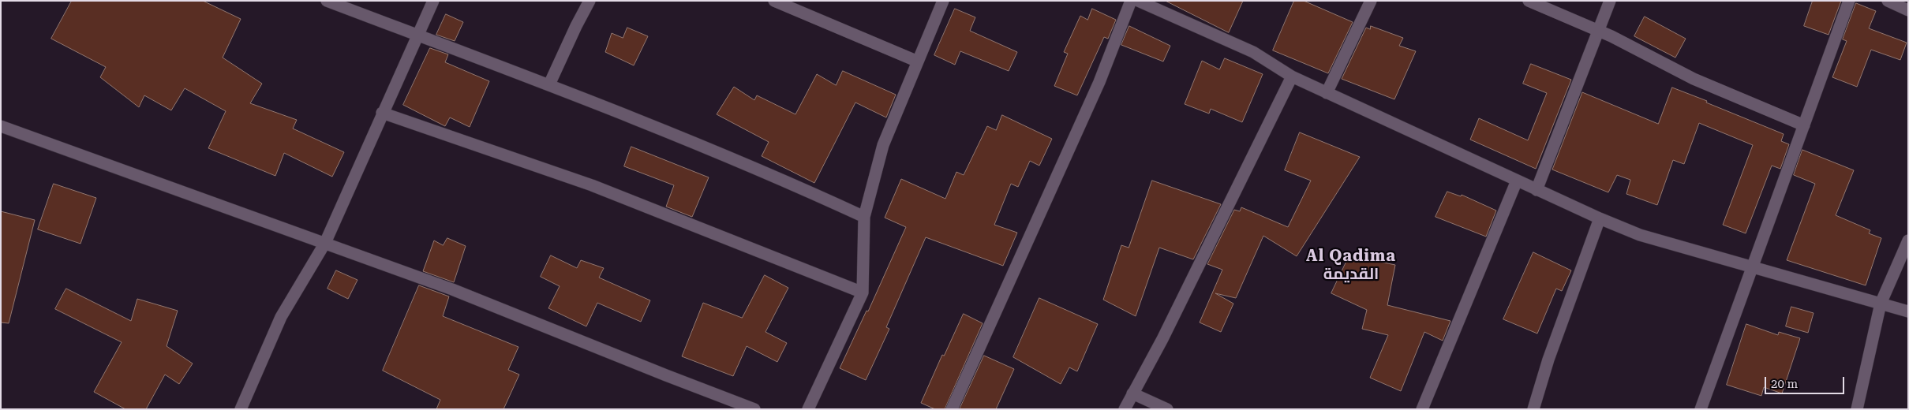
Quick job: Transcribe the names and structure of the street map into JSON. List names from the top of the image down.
{
  "districts": ["Al Qadima القديمة"],
  "scale_bar": "20 m"
}
